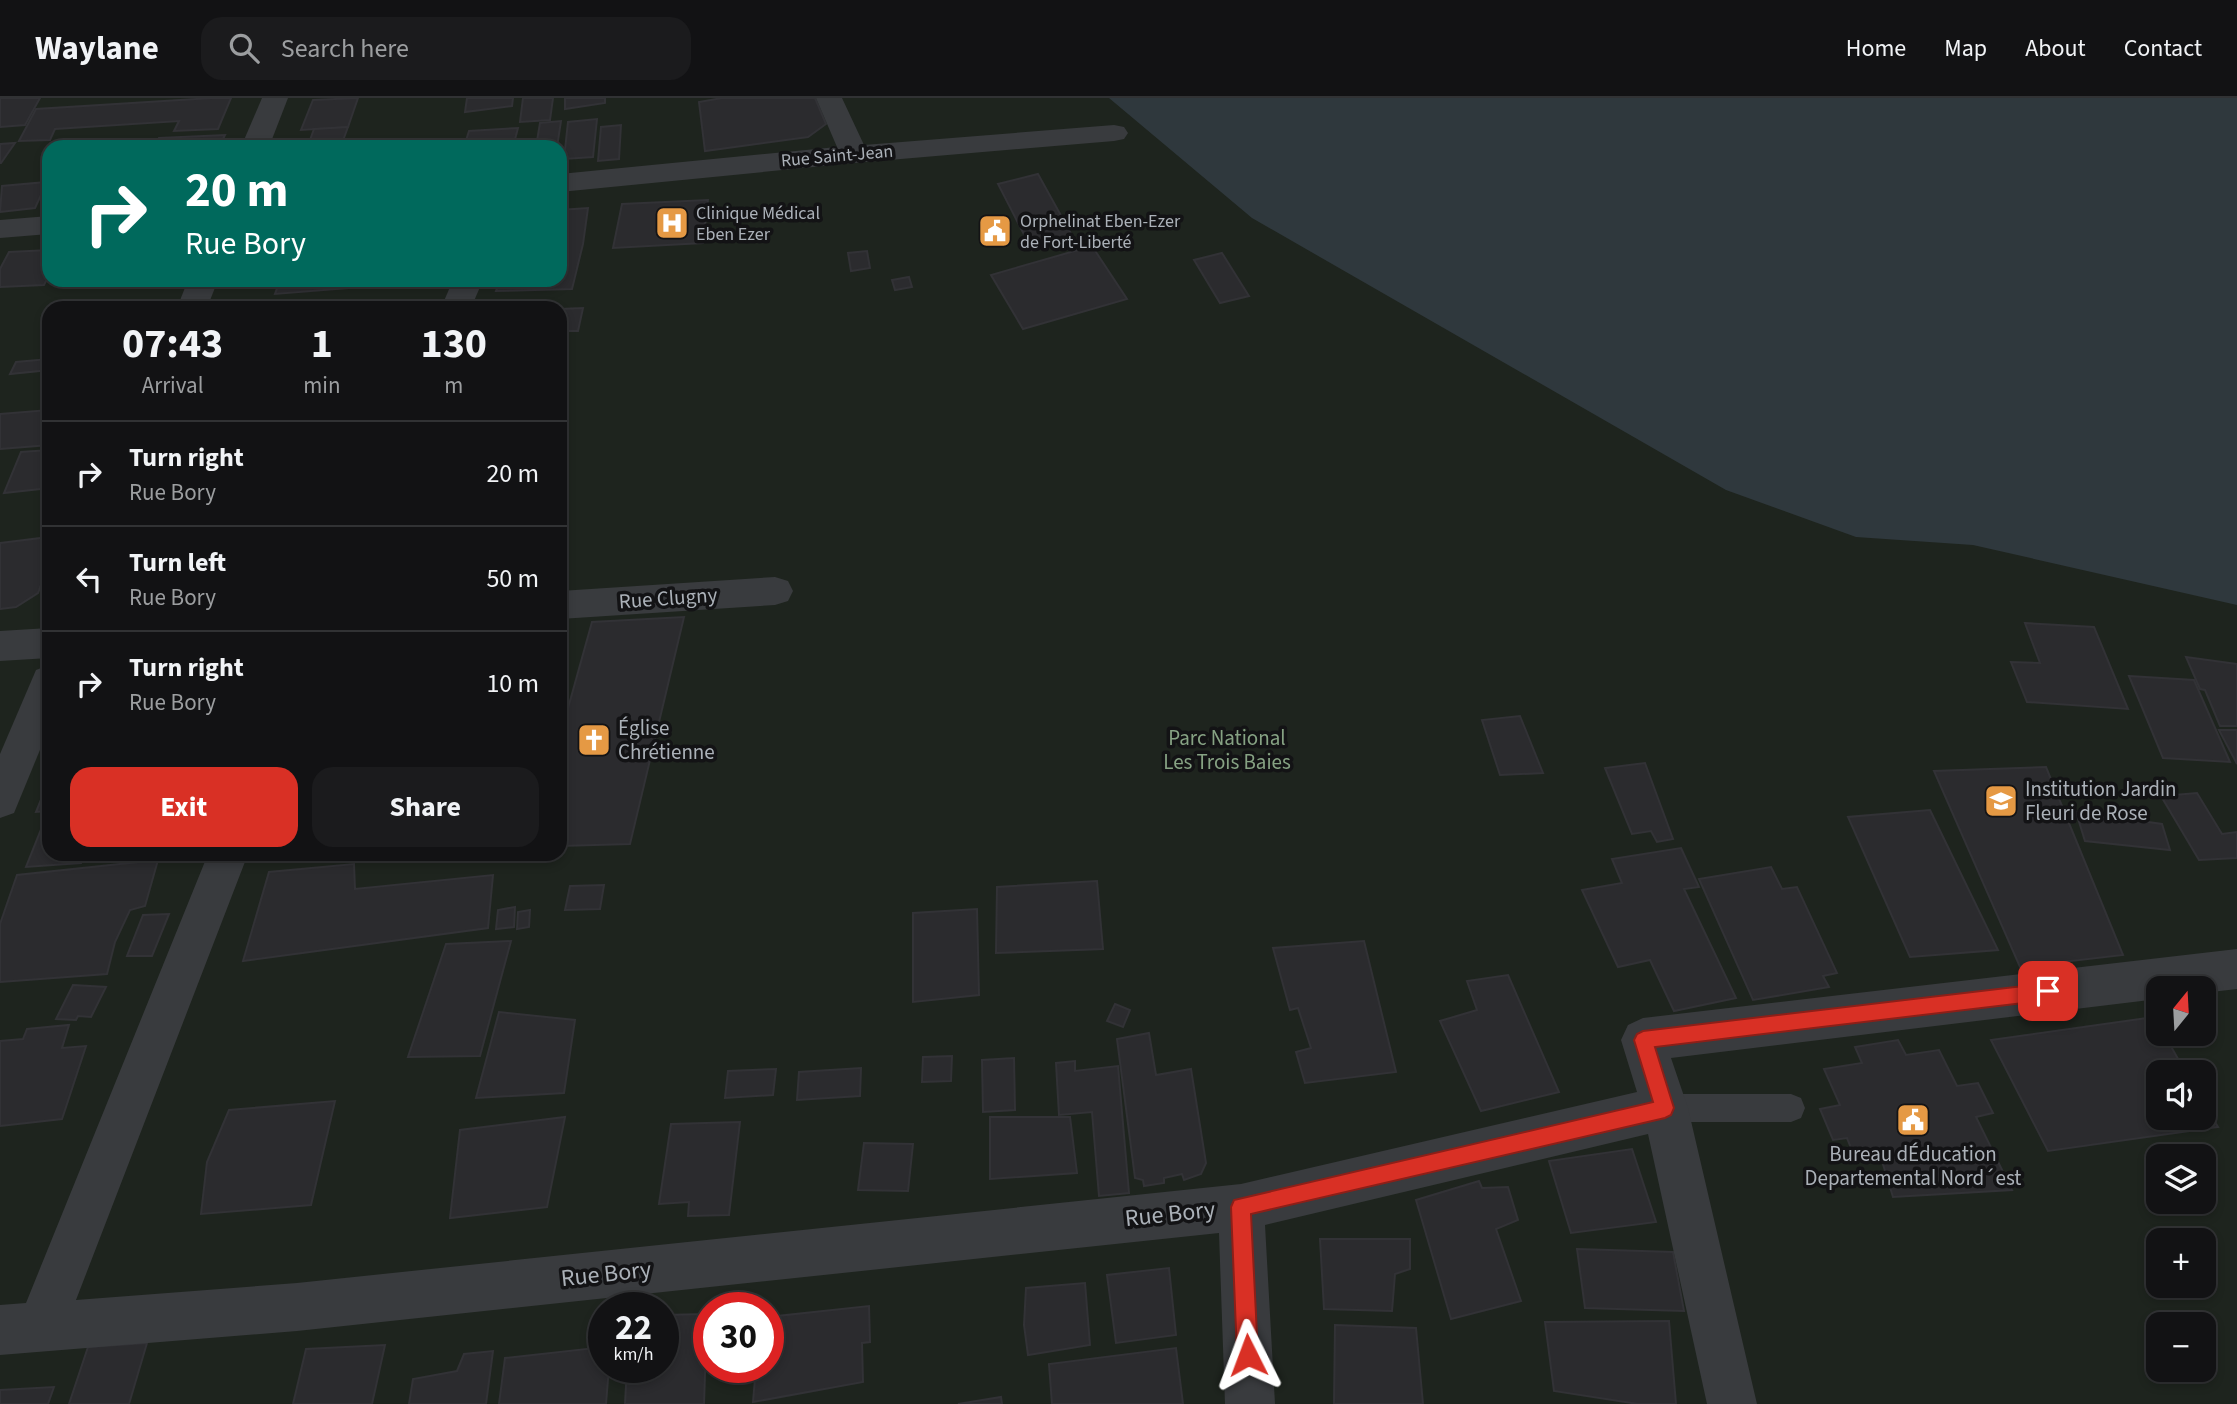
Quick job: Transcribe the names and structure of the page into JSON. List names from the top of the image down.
{
  "streets": {
    "street": ["Rue Saint-Jean", "Rue Clugny", "Rue Bory"]
  },
  "parks": ["Parc National Les Trois Baies"],
  "places": {
    "hospital": ["Clinique Médical Eben Ezer"],
    "public building": ["Orphelinat Eben-Ezer de Fort-Liberté", "Bureau dÉducation Departemental Nord´est"],
    "church": ["Église Chrétienne"],
    "school or university": ["Institution Jardin Fleuri de Rose"]
  },
  "north": "top",
  "page": {
    "header": "Waylane",
    "search": "Search here",
    "nav": [
      "Home",
      "Map",
      "About",
      "Contact"
    ],
    "turn": ["20 m", "Rue Bory"],
    "eta": [
      "07:43",
      "Arrival",
      "1",
      "min",
      "130",
      "m"
    ],
    "list": [
      {
        "name": "Turn right",
        "note": "Rue Bory",
        "value": "20 m"
      },
      {
        "name": "Turn left",
        "note": "Rue Bory",
        "value": "50 m"
      },
      {
        "name": "Turn right",
        "note": "Rue Bory",
        "value": "10 m"
      }
    ],
    "buttons": ["Exit", "Share"],
    "map_buttons": ["+", "−"],
    "speed": "22 km/h",
    "limit": "30"
  }
}
